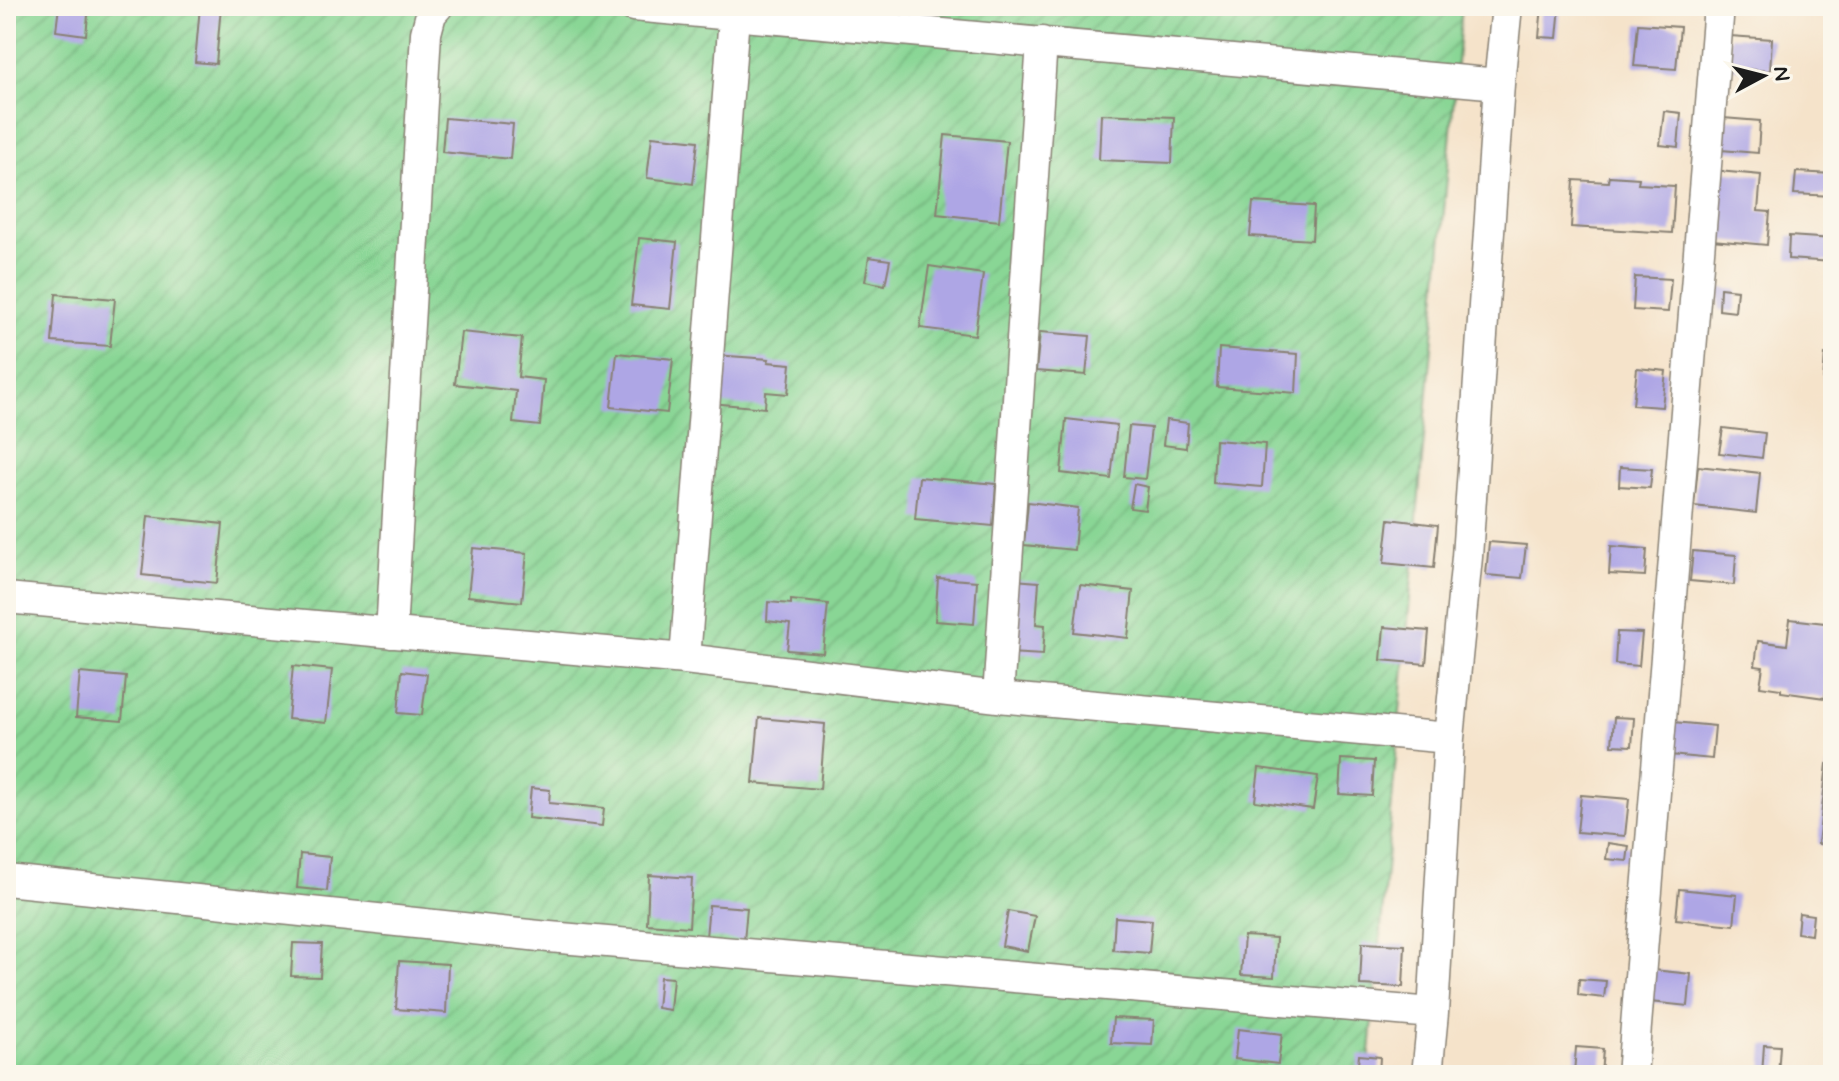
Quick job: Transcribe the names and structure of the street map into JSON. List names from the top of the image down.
{
  "north": "right"
}
